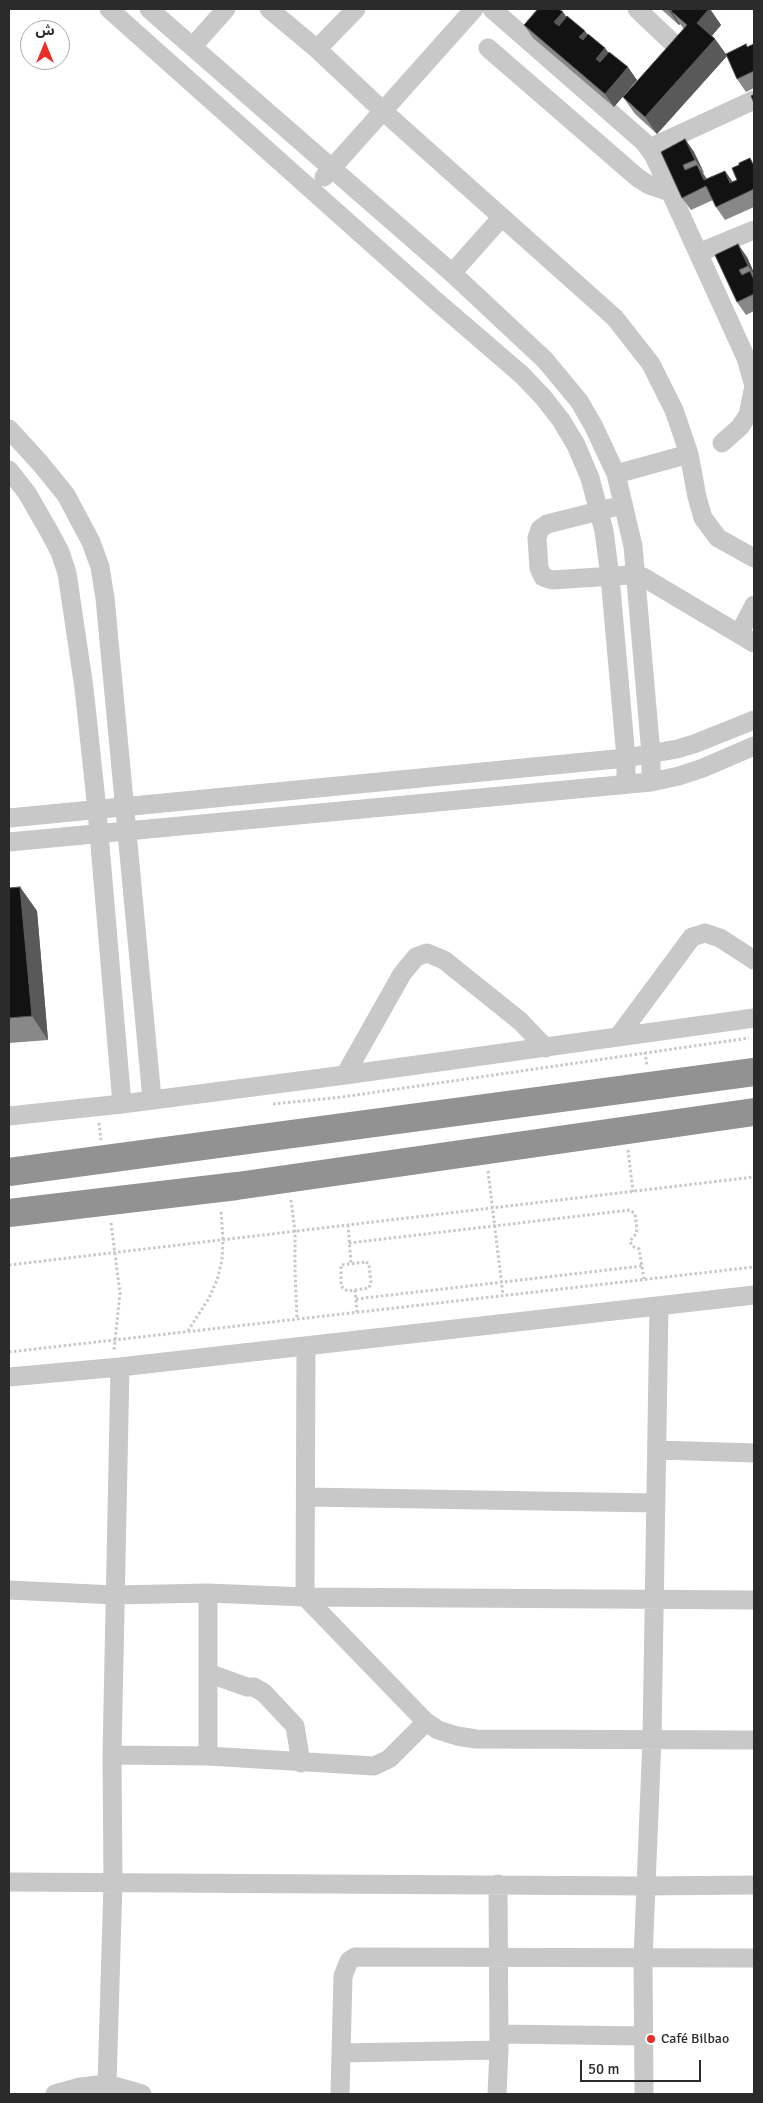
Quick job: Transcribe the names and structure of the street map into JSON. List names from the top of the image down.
{
  "places": ["Café Bilbao"],
  "scale_bar": "50 m",
  "north": "top"
}
